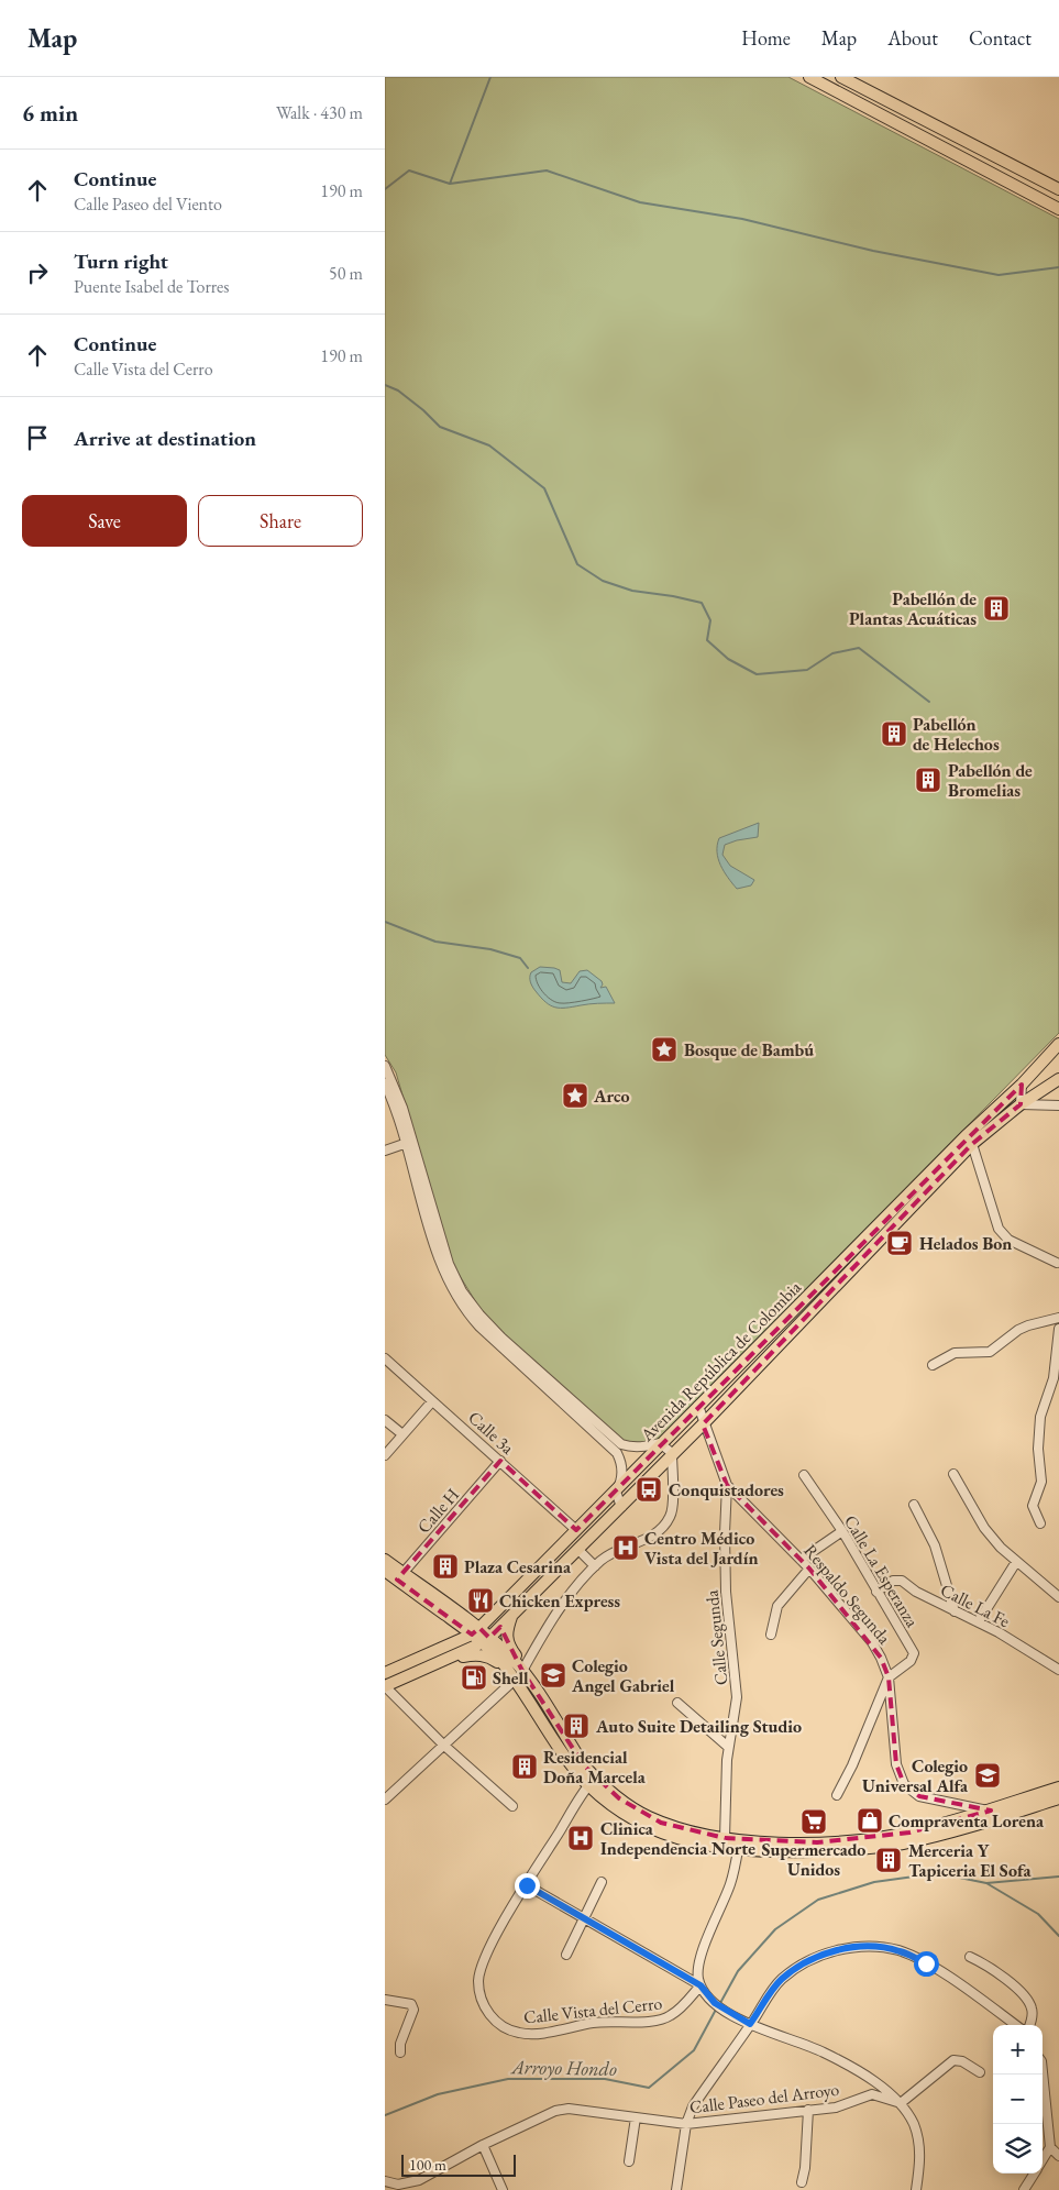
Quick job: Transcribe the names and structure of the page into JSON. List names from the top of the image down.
{
  "streets": {
    "main road": ["Avenida República de Colombia"],
    "street": [
      "Calle 3a",
      "Calle H",
      "Calle La Esperanza",
      "Respaldo Segunda",
      "Calle La Fe",
      "Calle Segunda",
      "Calle Vista del Cerro",
      "Calle Paseo del Arroyo"
    ]
  },
  "crossings": [
    ["Avenida República de Colombia", "Calle 3a"],
    ["Avenida República de Colombia", "Calle Segunda"],
    ["Calle 3a", "Calle H"],
    ["Calle La Esperanza", "Respaldo Segunda"],
    ["Calle La Esperanza", "Calle La Fe"],
    ["Respaldo Segunda", "Calle Segunda"]
  ],
  "water": ["Arroyo Hondo"],
  "places": {
    "building": [
      "Pabellón de Plantas Acuáticas",
      "Pabellón de Helechos",
      "Pabellón de Bromelias",
      "Plaza Cesarina",
      "Auto Suite Detailing Studio",
      "Residencial Doña Marcela",
      "Merceria Y Tapiceria El Sofa"
    ],
    "place": ["Bosque de Bambú", "Arco"],
    "cafe": ["Helados Bon"],
    "bus stop": ["Conquistadores"],
    "hospital": ["Centro Médico Vista del Jardín", "Clinica Independencia Norte"],
    "restaurant": ["Chicken Express"],
    "school or university": ["Colegio Angel Gabriel", "Colegio Universal Alfa"],
    "fuel station": ["Shell"],
    "shop": ["Compraventa Lorena"],
    "supermarket": ["Supermercado Unidos"]
  },
  "scale_bar": "100 m",
  "page": {
    "header": "Map",
    "nav": [
      "Home",
      "Map",
      "About",
      "Contact"
    ],
    "heading": ["6 min", "Walk · 430 m"],
    "list": [
      ["Continue", "Calle Paseo del Viento", "190 m"],
      ["Turn right", "Puente Isabel de Torres", "50 m"],
      ["Continue", "Calle Vista del Cerro", "190 m"],
      "Arrive at destination"
    ],
    "buttons": ["Save", "Share"],
    "map_buttons": ["+", "−"],
    "scale": "100 m"
  }
}
